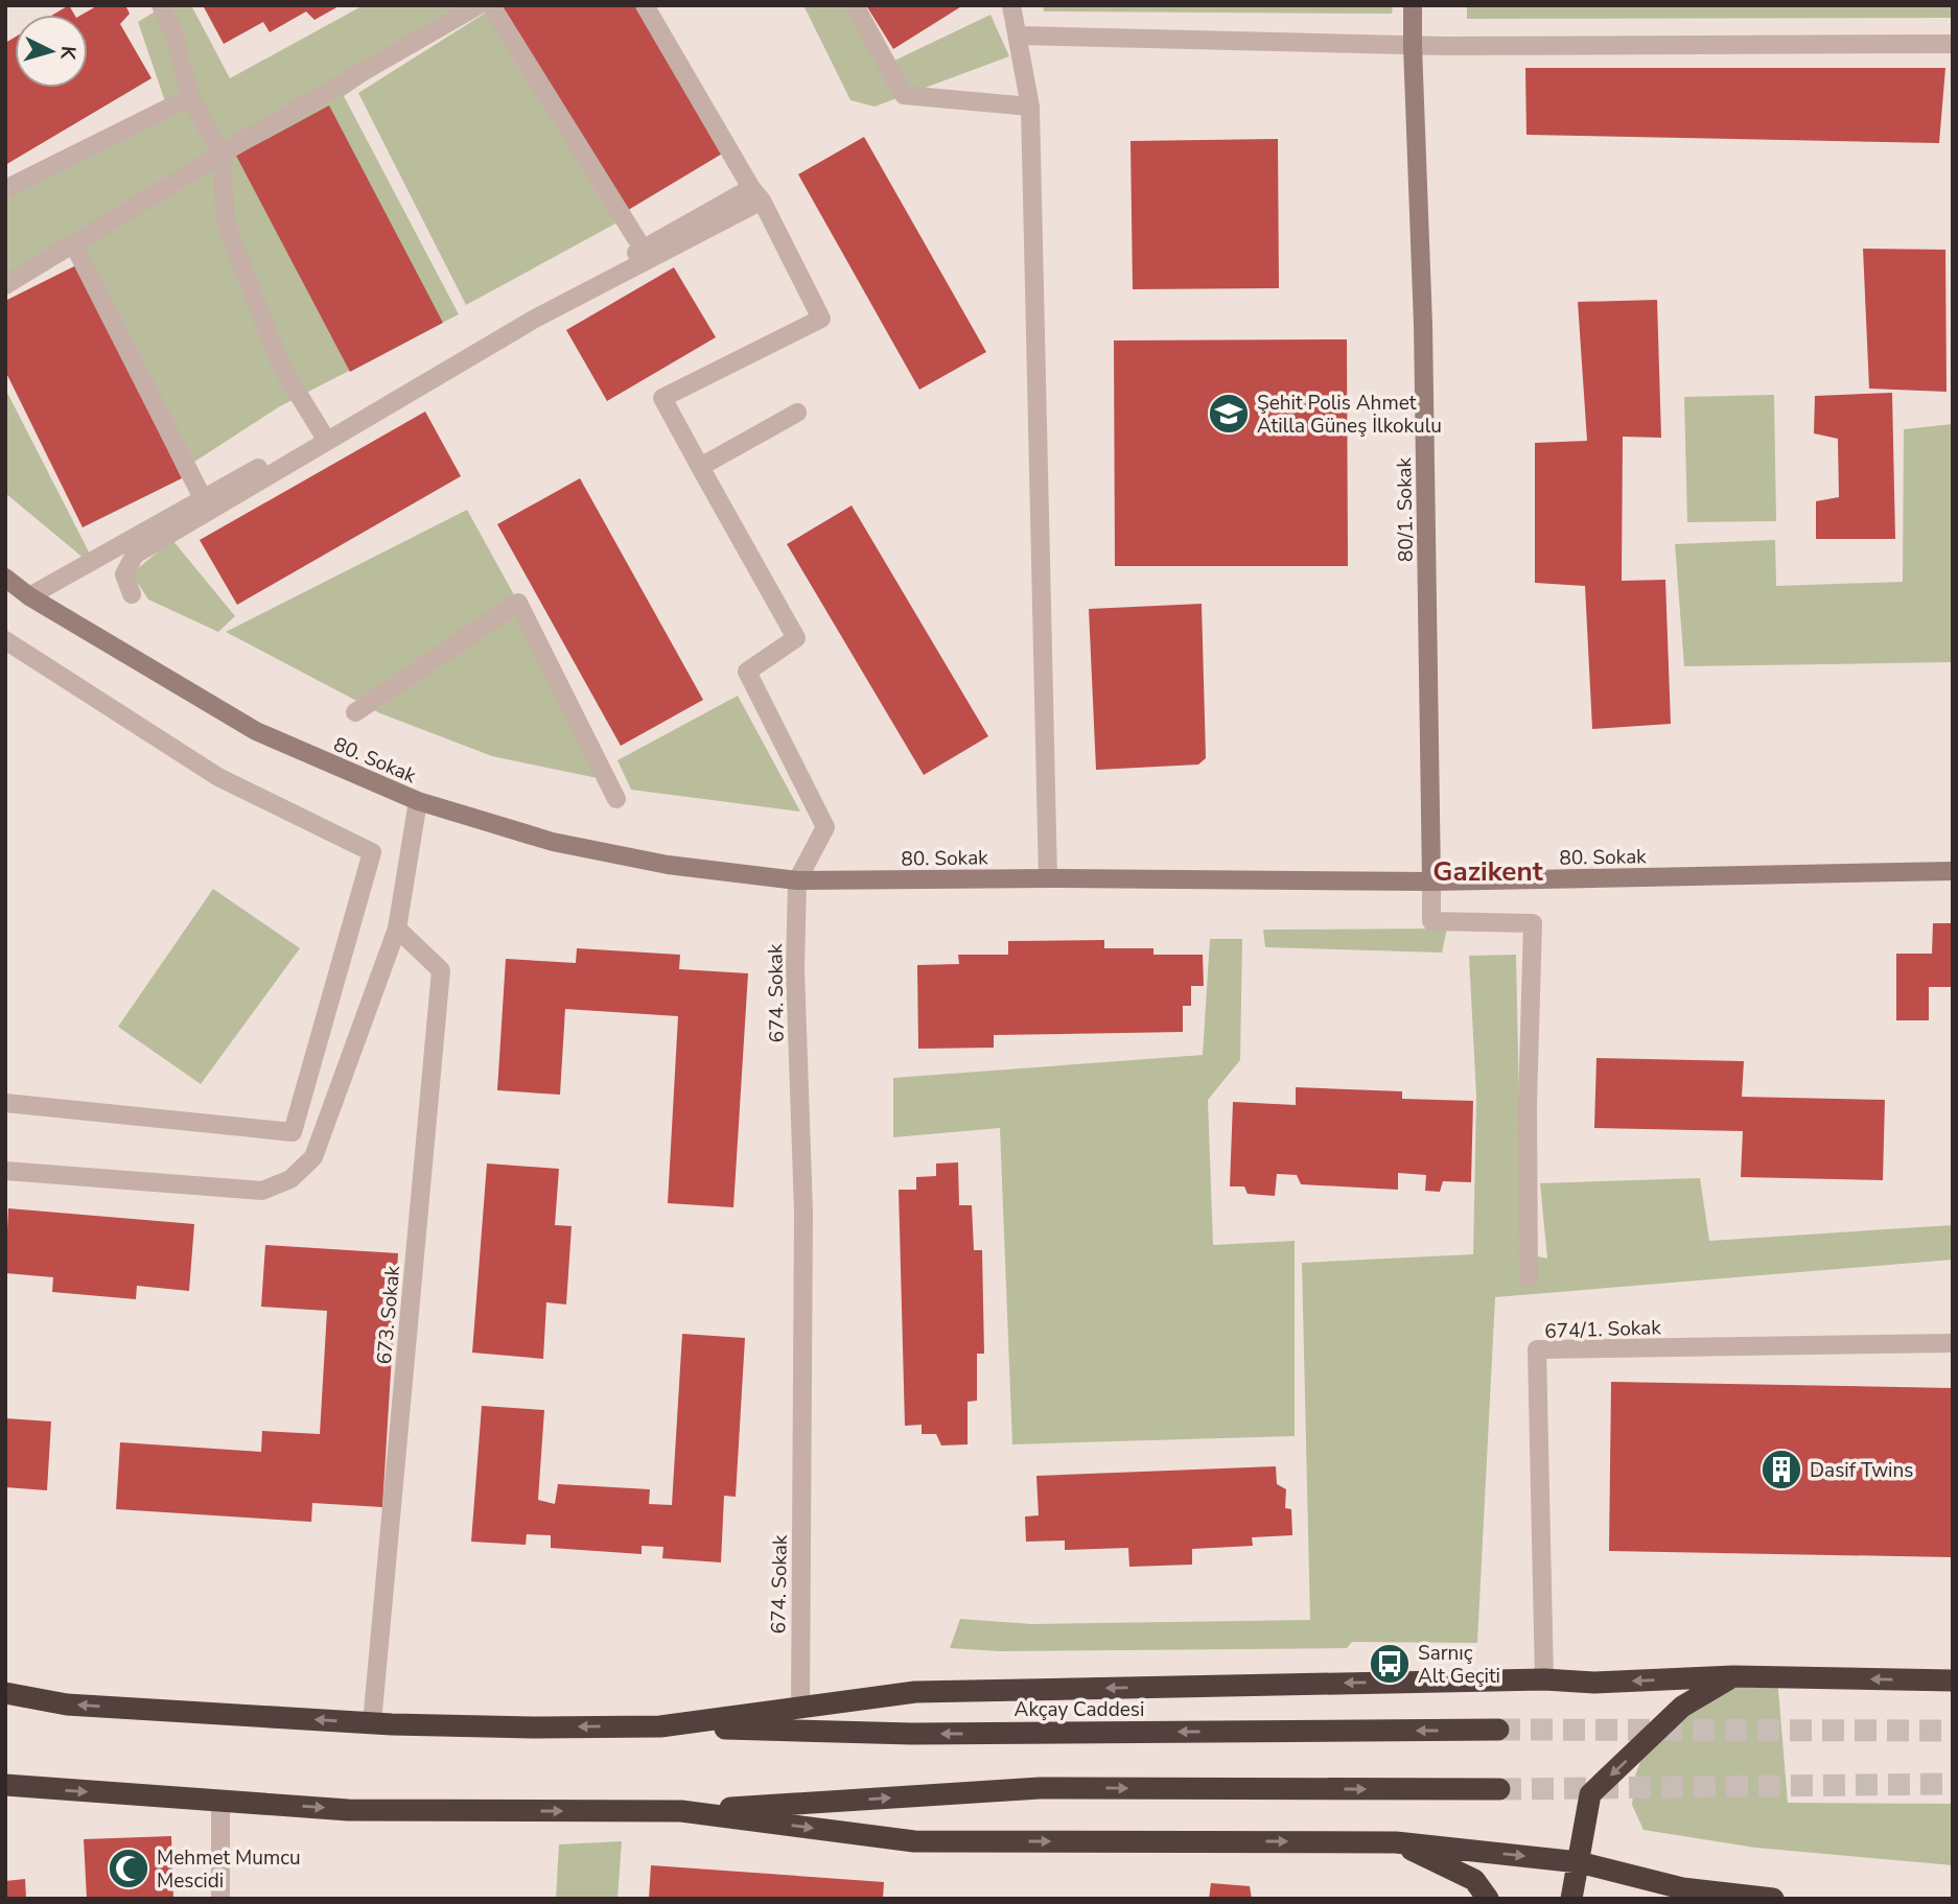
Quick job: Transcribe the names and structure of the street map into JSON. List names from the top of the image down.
{
  "streets": {
    "highway": ["Akçay Caddesi"],
    "street": [
      "80/1. Sokak",
      "80. Sokak",
      "674. Sokak",
      "673. Sokak",
      "674/1. Sokak"
    ]
  },
  "crossings": [
    ["80/1. Sokak", "80. Sokak"],
    ["80. Sokak", "674. Sokak"]
  ],
  "districts": ["Gazikent"],
  "places": {
    "school or university": ["Şehit Polis Ahmet Atilla Güneş İlkokulu"],
    "building": ["Dasif Twins"],
    "bus stop": ["Sarnıç Alt Geçiti"],
    "mosque": ["Mehmet Mumcu Mescidi"]
  },
  "north": "right"
}
